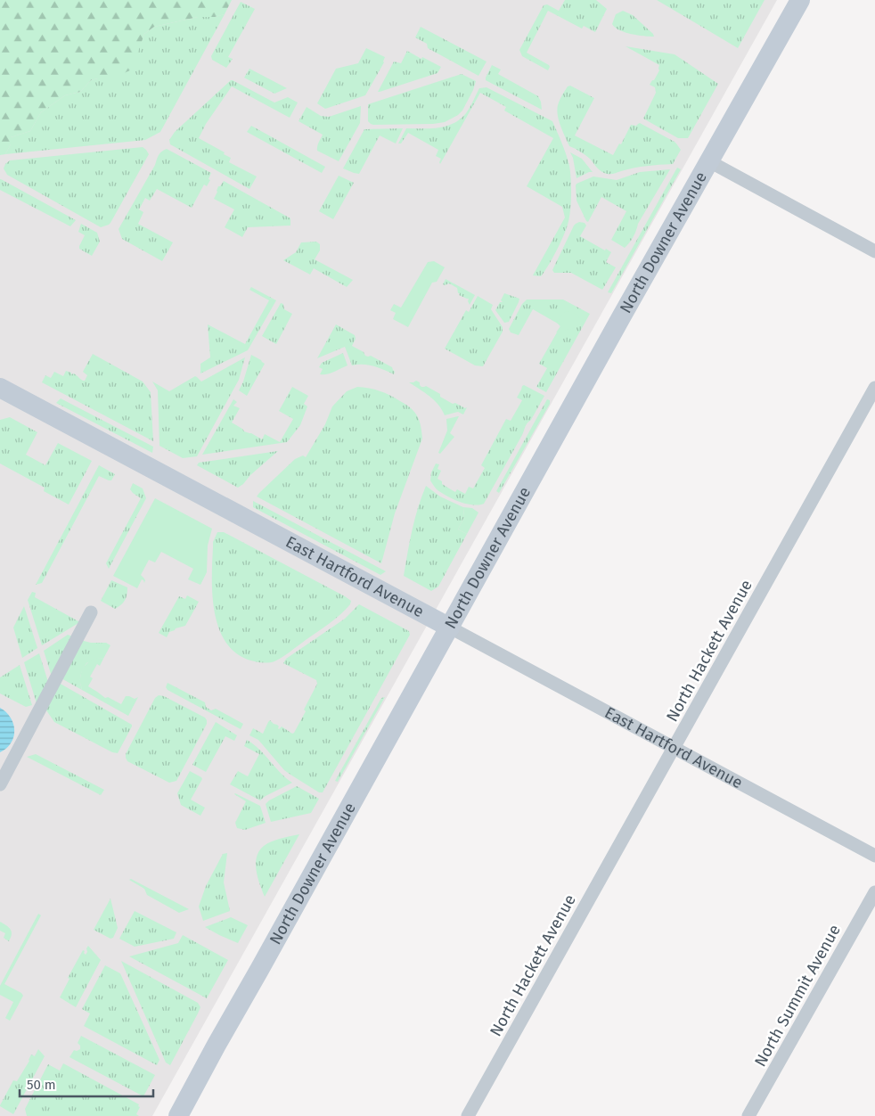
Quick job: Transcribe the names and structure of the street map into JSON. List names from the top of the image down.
{
  "streets": {
    "street": [
      "North Downer Avenue",
      "East Hartford Avenue",
      "North Hackett Avenue",
      "North Summit Avenue"
    ]
  },
  "crossings": [
    ["North Downer Avenue", "East Hartford Avenue"],
    ["East Hartford Avenue", "North Hackett Avenue"]
  ],
  "scale_bar": "50 m"
}
